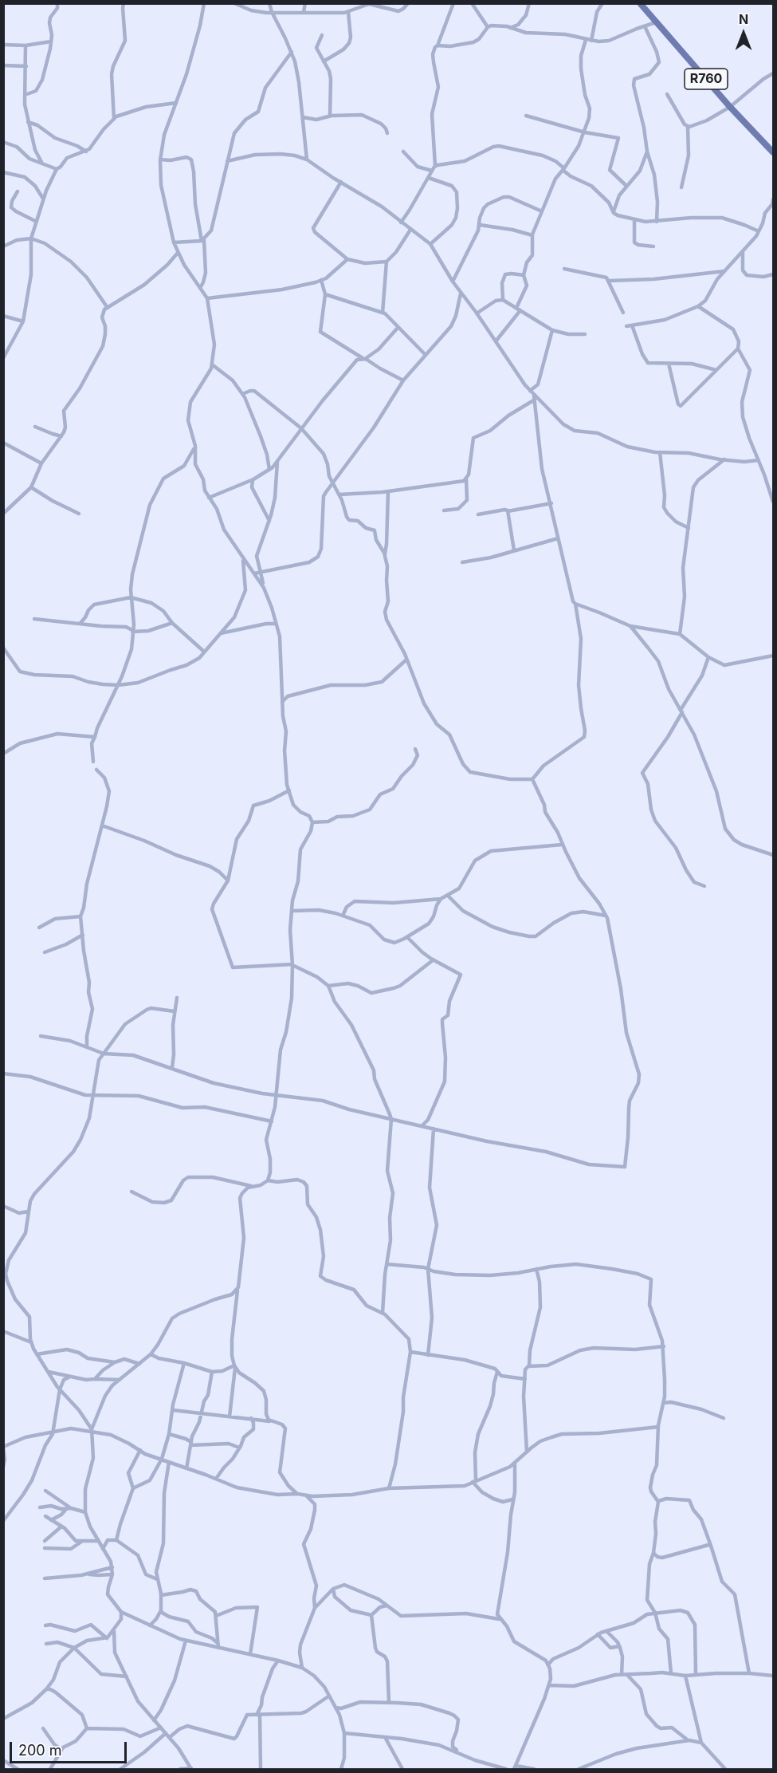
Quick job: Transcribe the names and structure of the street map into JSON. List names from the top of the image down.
{
  "streets": {
    "main road": ["R760"]
  },
  "scale_bar": "200 m",
  "north": "top"
}
